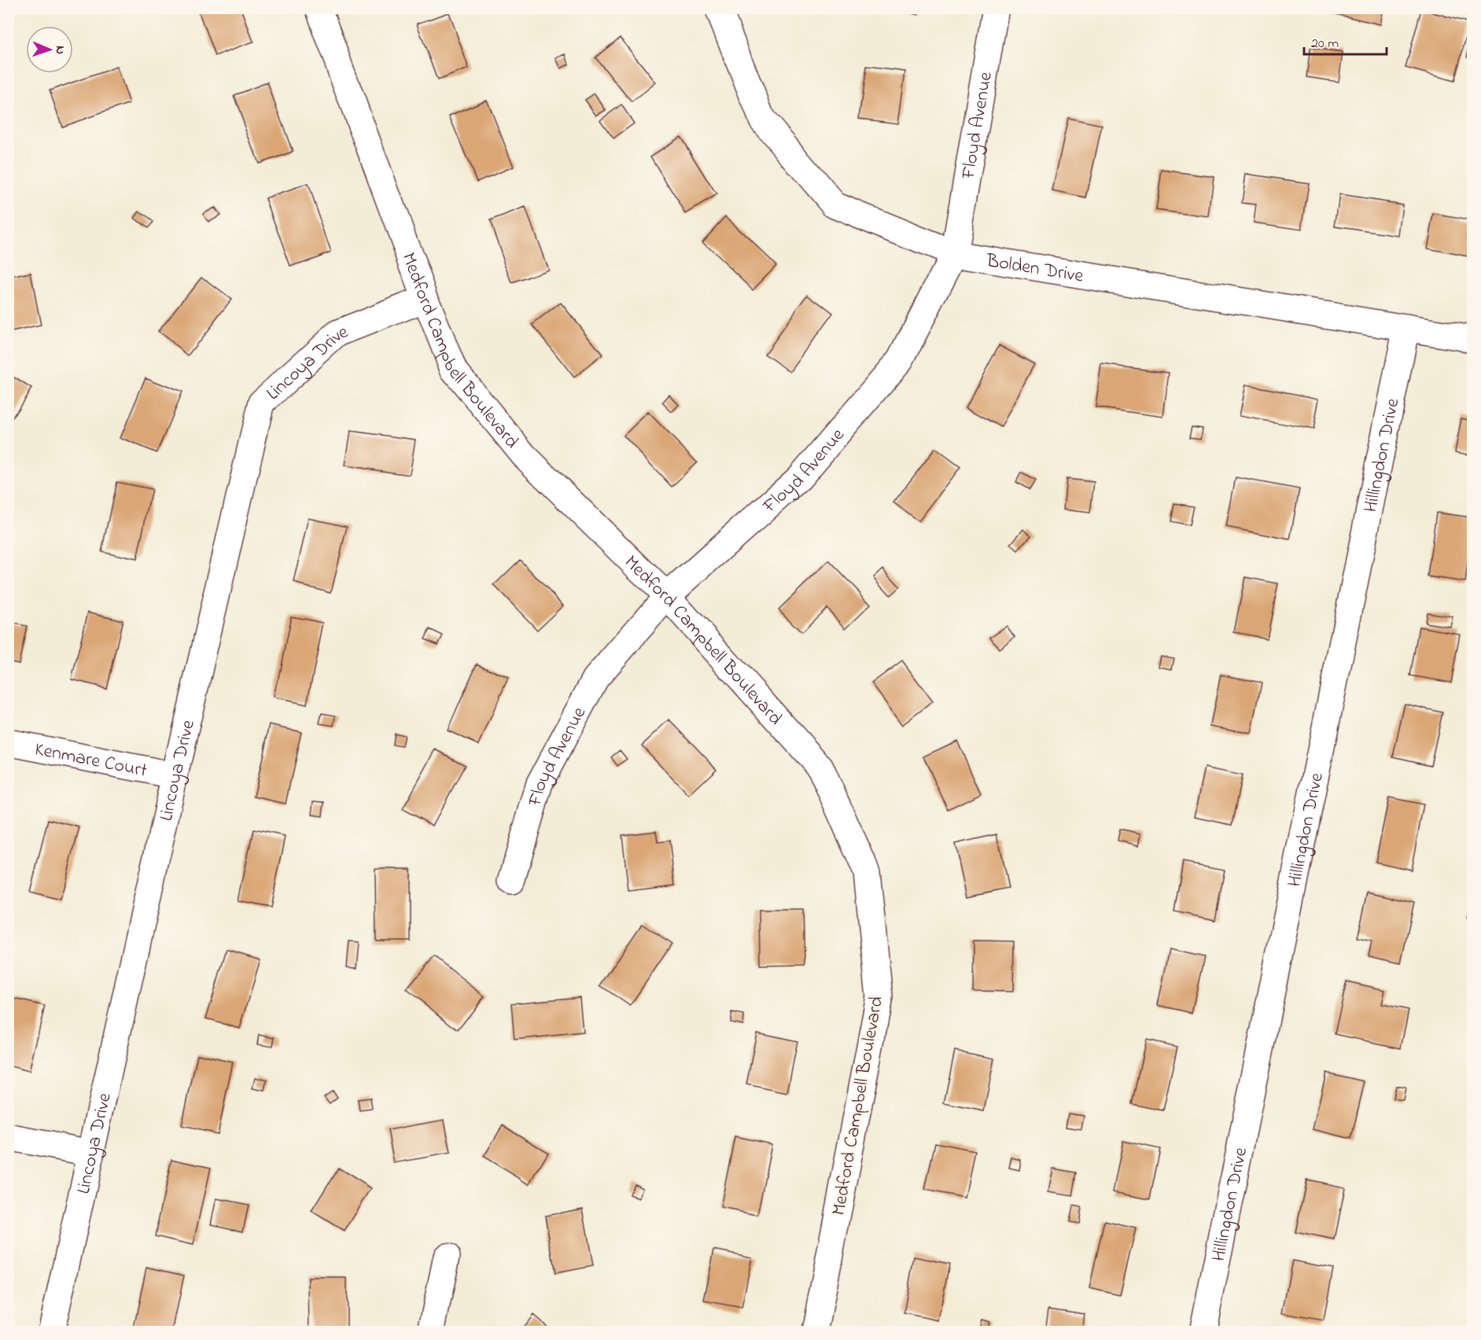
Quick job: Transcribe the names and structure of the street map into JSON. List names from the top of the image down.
{
  "streets": {
    "street": [
      "Floyd Avenue",
      "Bolden Drive",
      "Medford Campbell Boulevard",
      "Lincoya Drive",
      "Hillingdon Drive",
      "Kenmare Court"
    ]
  },
  "crossings": [
    ["Floyd Avenue", "Bolden Drive"],
    ["Floyd Avenue", "Medford Campbell Boulevard"],
    ["Bolden Drive", "Hillingdon Drive"],
    ["Medford Campbell Boulevard", "Lincoya Drive"],
    ["Lincoya Drive", "Kenmare Court"]
  ],
  "scale_bar": "20 m",
  "north": "right"
}
